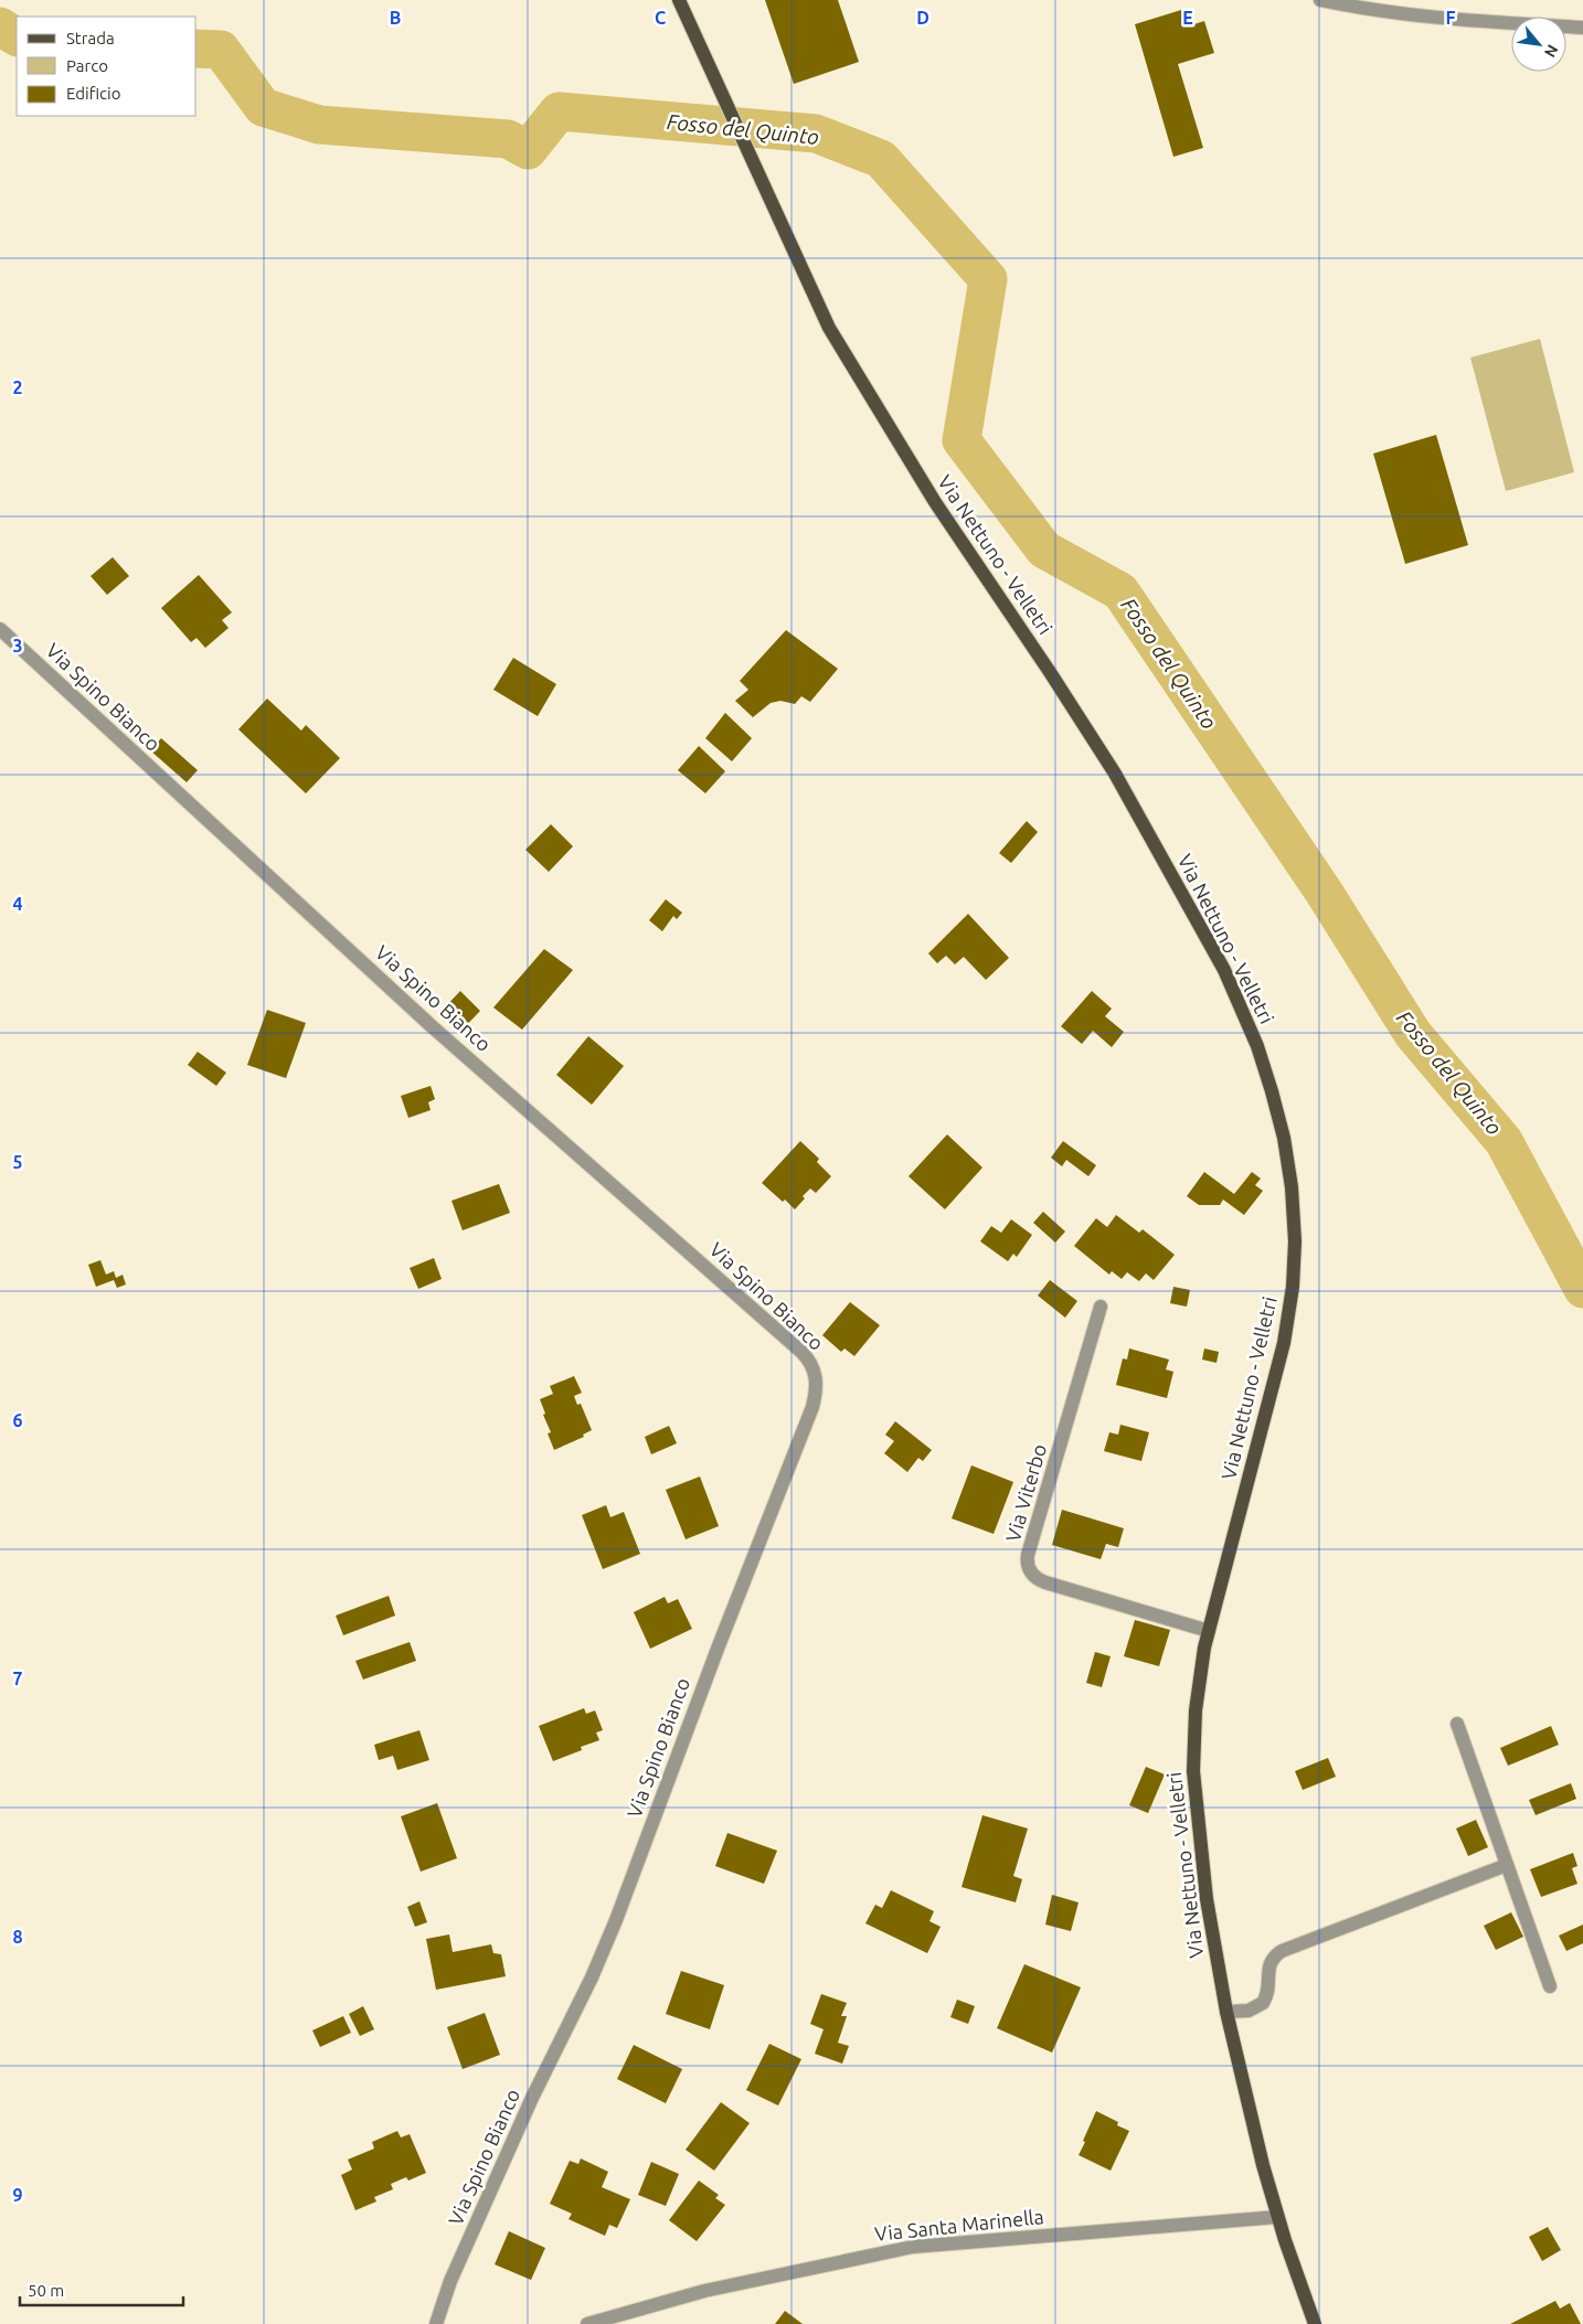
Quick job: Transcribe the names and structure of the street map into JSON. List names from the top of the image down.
{
  "streets": {
    "main road": ["Via Nettuno - Velletri"],
    "street": ["Via Spino Bianco", "Via Viterbo", "Via Santa Marinella"]
  },
  "crossings": [
    ["Via Nettuno - Velletri", "Via Viterbo"],
    ["Via Nettuno - Velletri", "Via Santa Marinella"]
  ],
  "water": ["Fosso del Quinto"],
  "legend": ["Strada", "Parco", "Edificio"],
  "scale_bar": "50 m",
  "north": "bottom right",
  "grid": {
    "columns": [
      "B",
      "C",
      "D",
      "E",
      "F"
    ],
    "rows": [
      "2",
      "3",
      "4",
      "5",
      "6",
      "7",
      "8",
      "9"
    ]
  }
}
